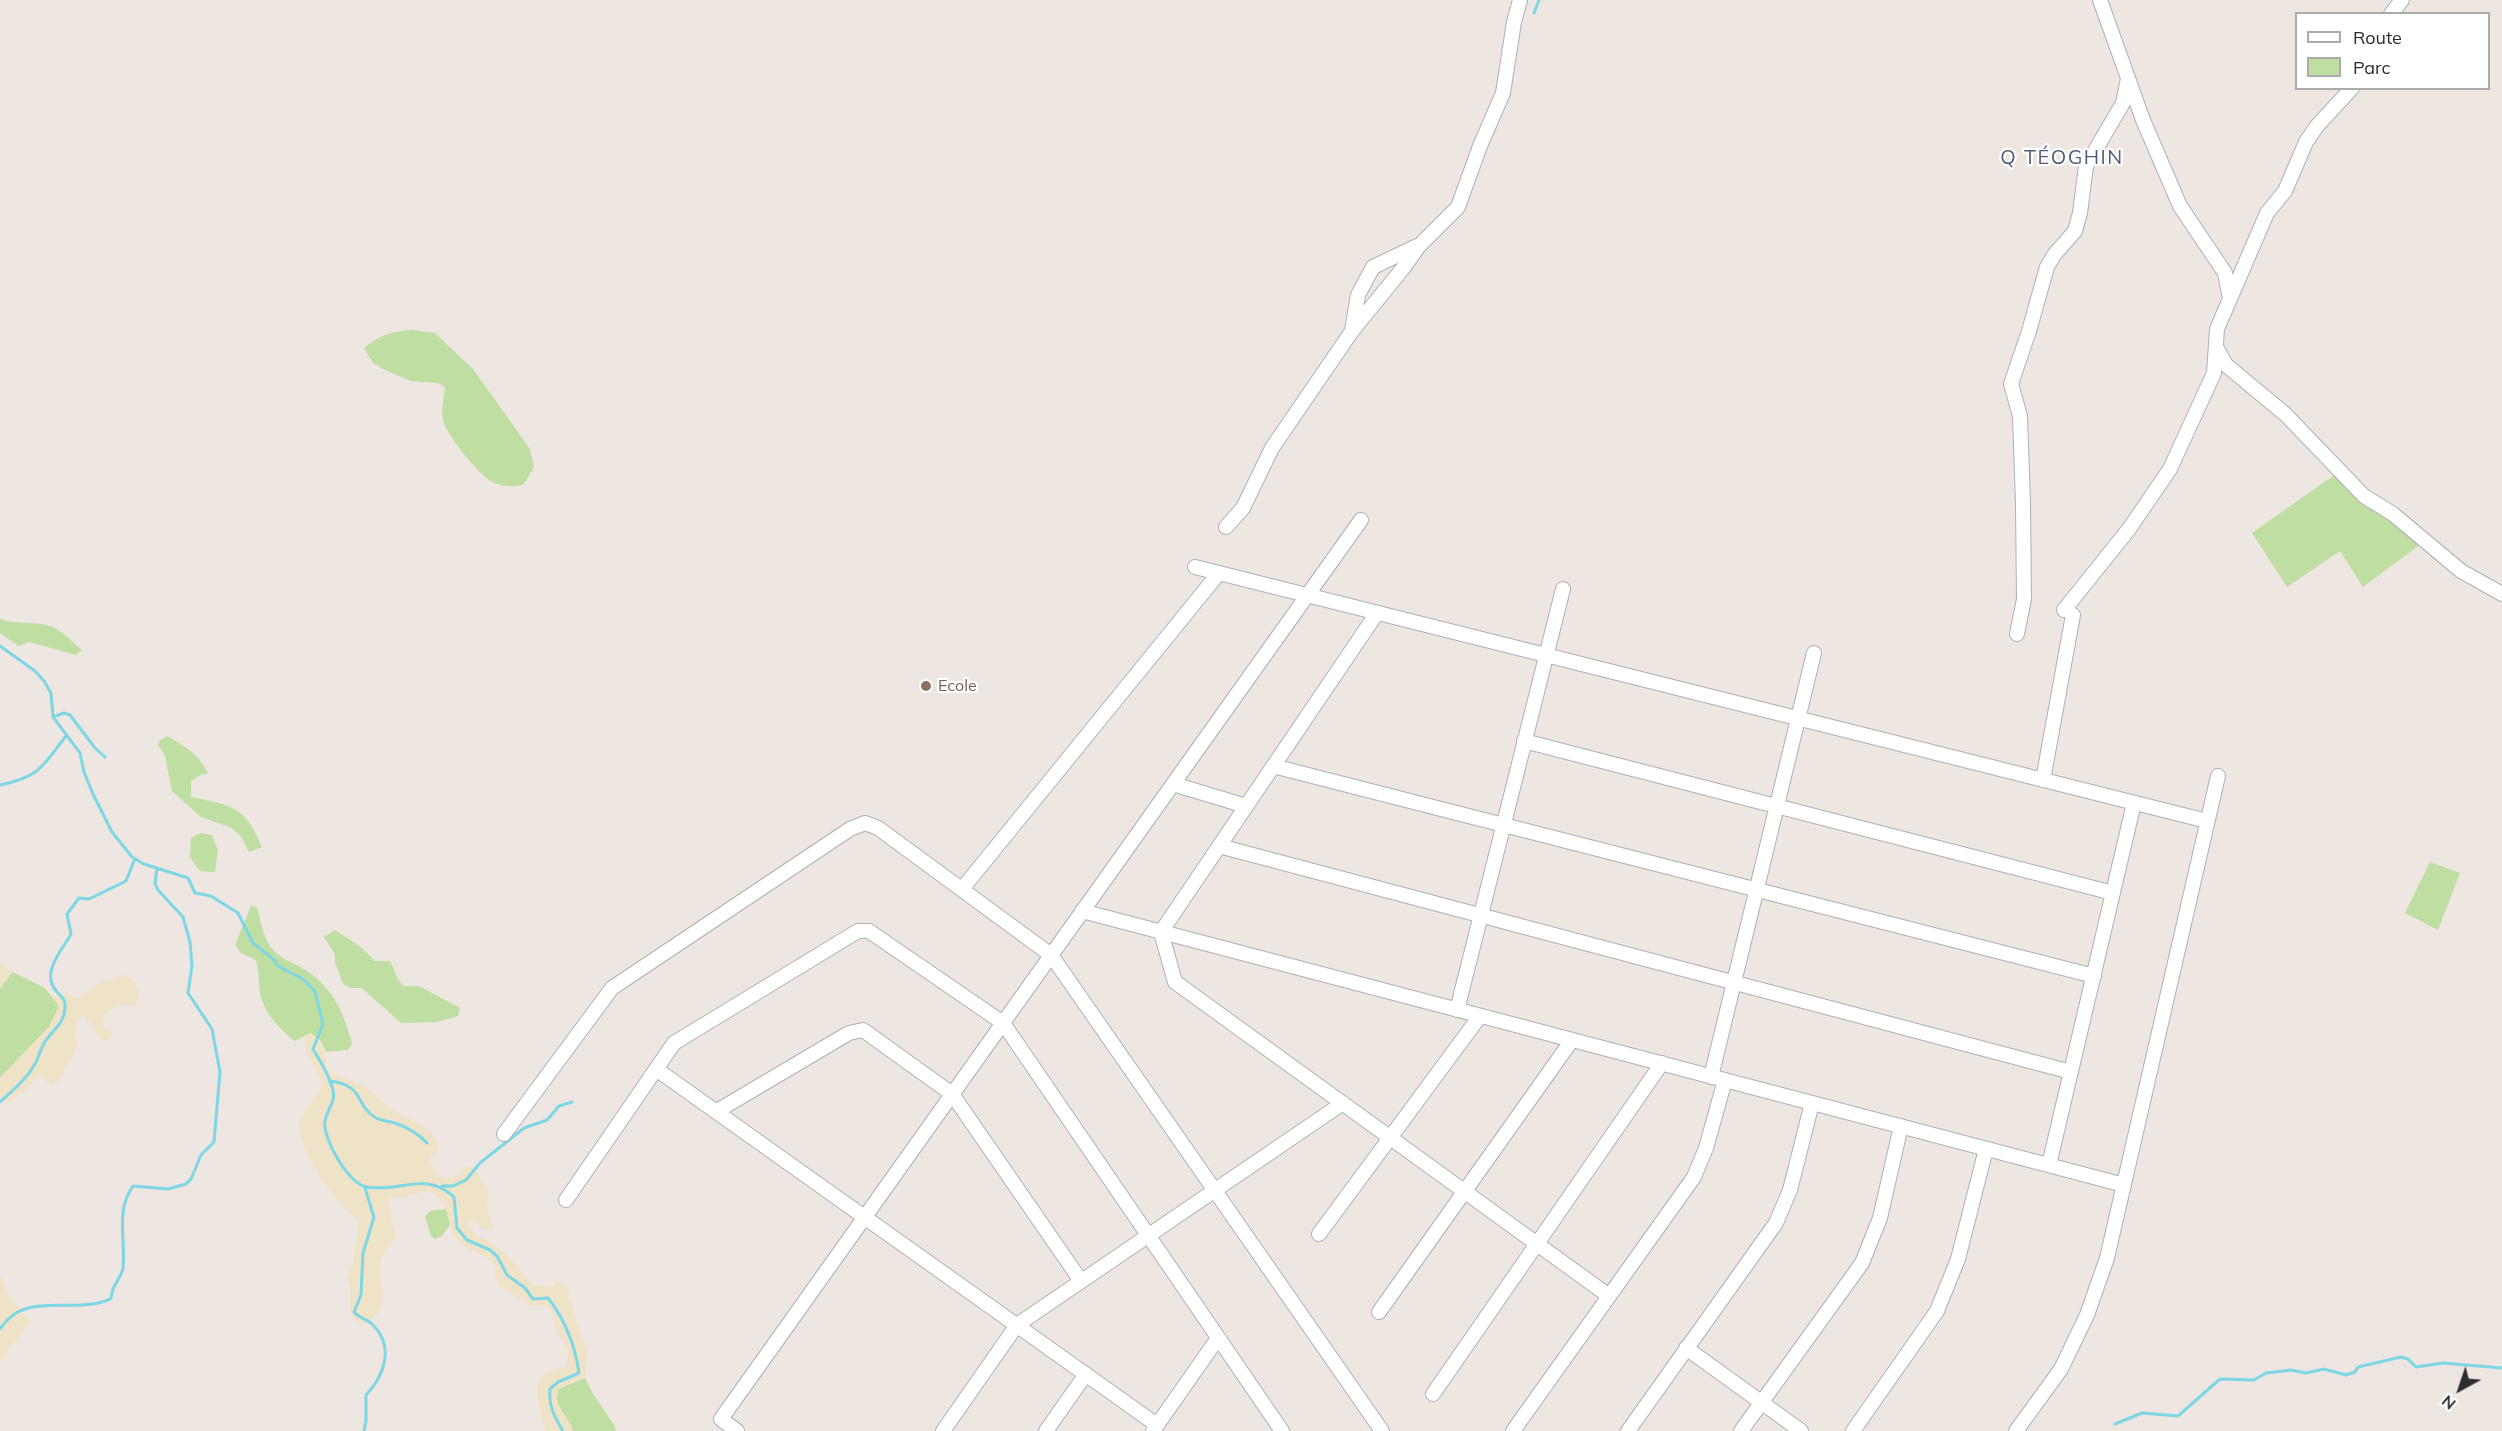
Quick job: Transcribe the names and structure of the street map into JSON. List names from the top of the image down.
{
  "districts": ["Q TÉOGHIN"],
  "places": ["Ecole"],
  "legend": ["Route", "Parc"],
  "north": "bottom left"
}
